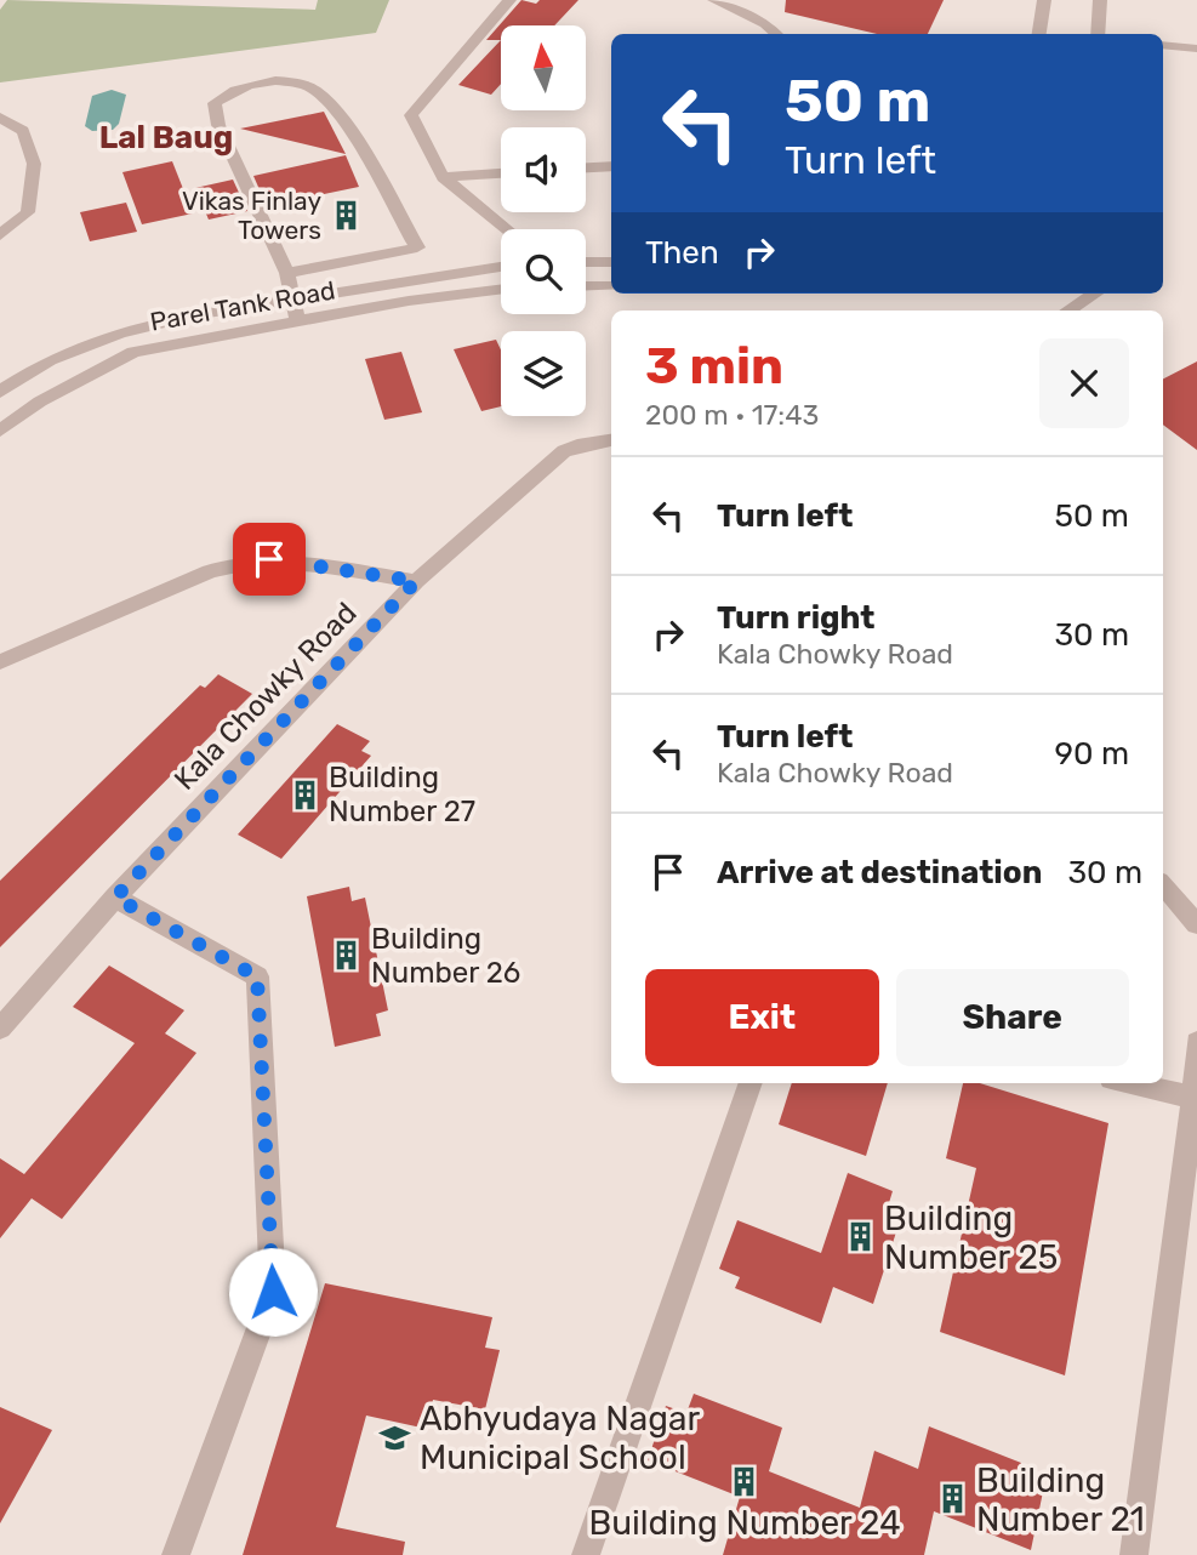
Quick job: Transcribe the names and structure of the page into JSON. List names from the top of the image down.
{
  "streets": {
    "street": ["Parel Tank Road", "Kala Chowky Road"]
  },
  "districts": ["Lal Baug"],
  "places": {
    "building": [
      "Vikas Finlay Towers",
      "Building Number 27",
      "Building Number 26",
      "Building Number 25",
      "Building Number 24",
      "Building Number 21"
    ],
    "school or university": ["Abhyudaya Nagar Municipal School"]
  },
  "north": "top",
  "page": {
    "turn": ["50 m", "Turn left"],
    "then": "Then",
    "heading": ["3 min", "200 m · 17:43"],
    "list": [
      {
        "name": "Turn left",
        "value": "50 m"
      },
      {
        "name": "Turn right",
        "note": "Kala Chowky Road",
        "value": "30 m"
      },
      {
        "name": "Turn left",
        "note": "Kala Chowky Road",
        "value": "90 m"
      },
      {
        "name": "Arrive at destination",
        "value": "30 m"
      }
    ],
    "buttons": ["Exit", "Share"]
  }
}
